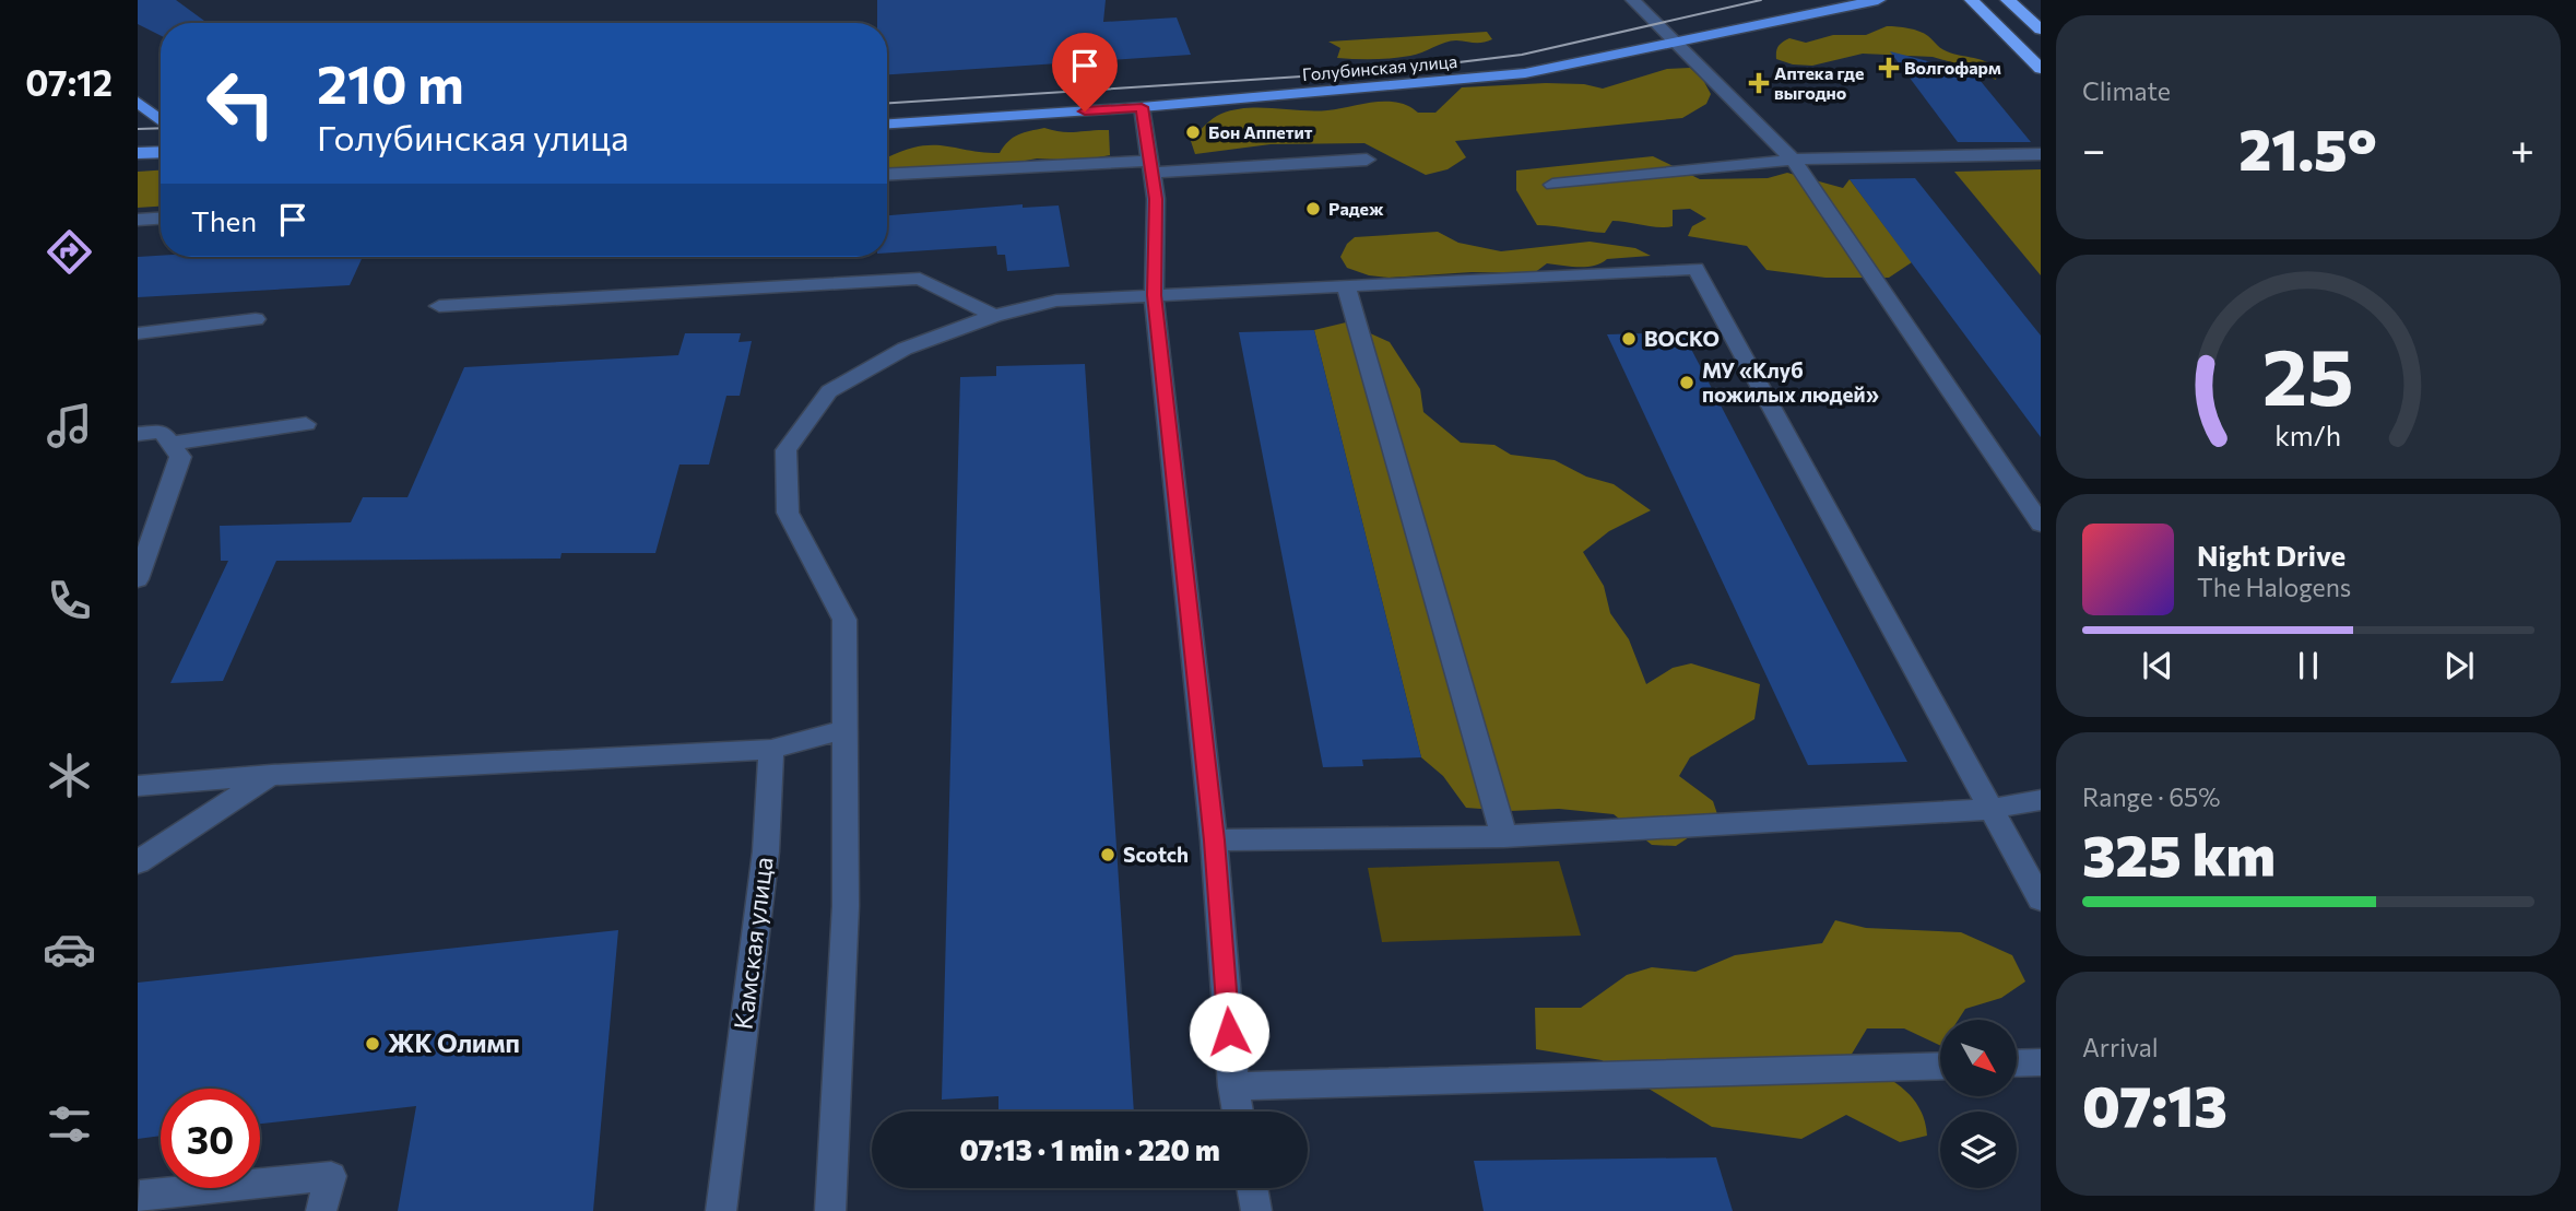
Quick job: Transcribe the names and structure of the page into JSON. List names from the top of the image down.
{
  "streets": {
    "main road": ["Голубинская улица"],
    "street": ["Камская улица"]
  },
  "places": {
    "health": ["Волгофарм", "Аптека где выгодно"],
    "other": [
      "Бон Аппетит",
      "Радеж",
      "ВОСКО",
      "МУ «Клуб пожилых людей»",
      "Scotch",
      "ЖК Олимп"
    ]
  },
  "north": "bottom right",
  "page": {
    "tabs": "07:12",
    "tile": [
      "Climate",
      ["Range · 65%", "325 km"],
      ["Arrival", "07:13"]
    ],
    "turn": ["210 m", "Голубинская улица"],
    "heat": ["−", "21.5°", "+"],
    "then": "Then",
    "song": ["Night Drive", "The Halogens"],
    "limit": "30",
    "trip": "07:13 · 1 min · 220 m",
    "gauge": ["25", "km/h"]
  }
}
